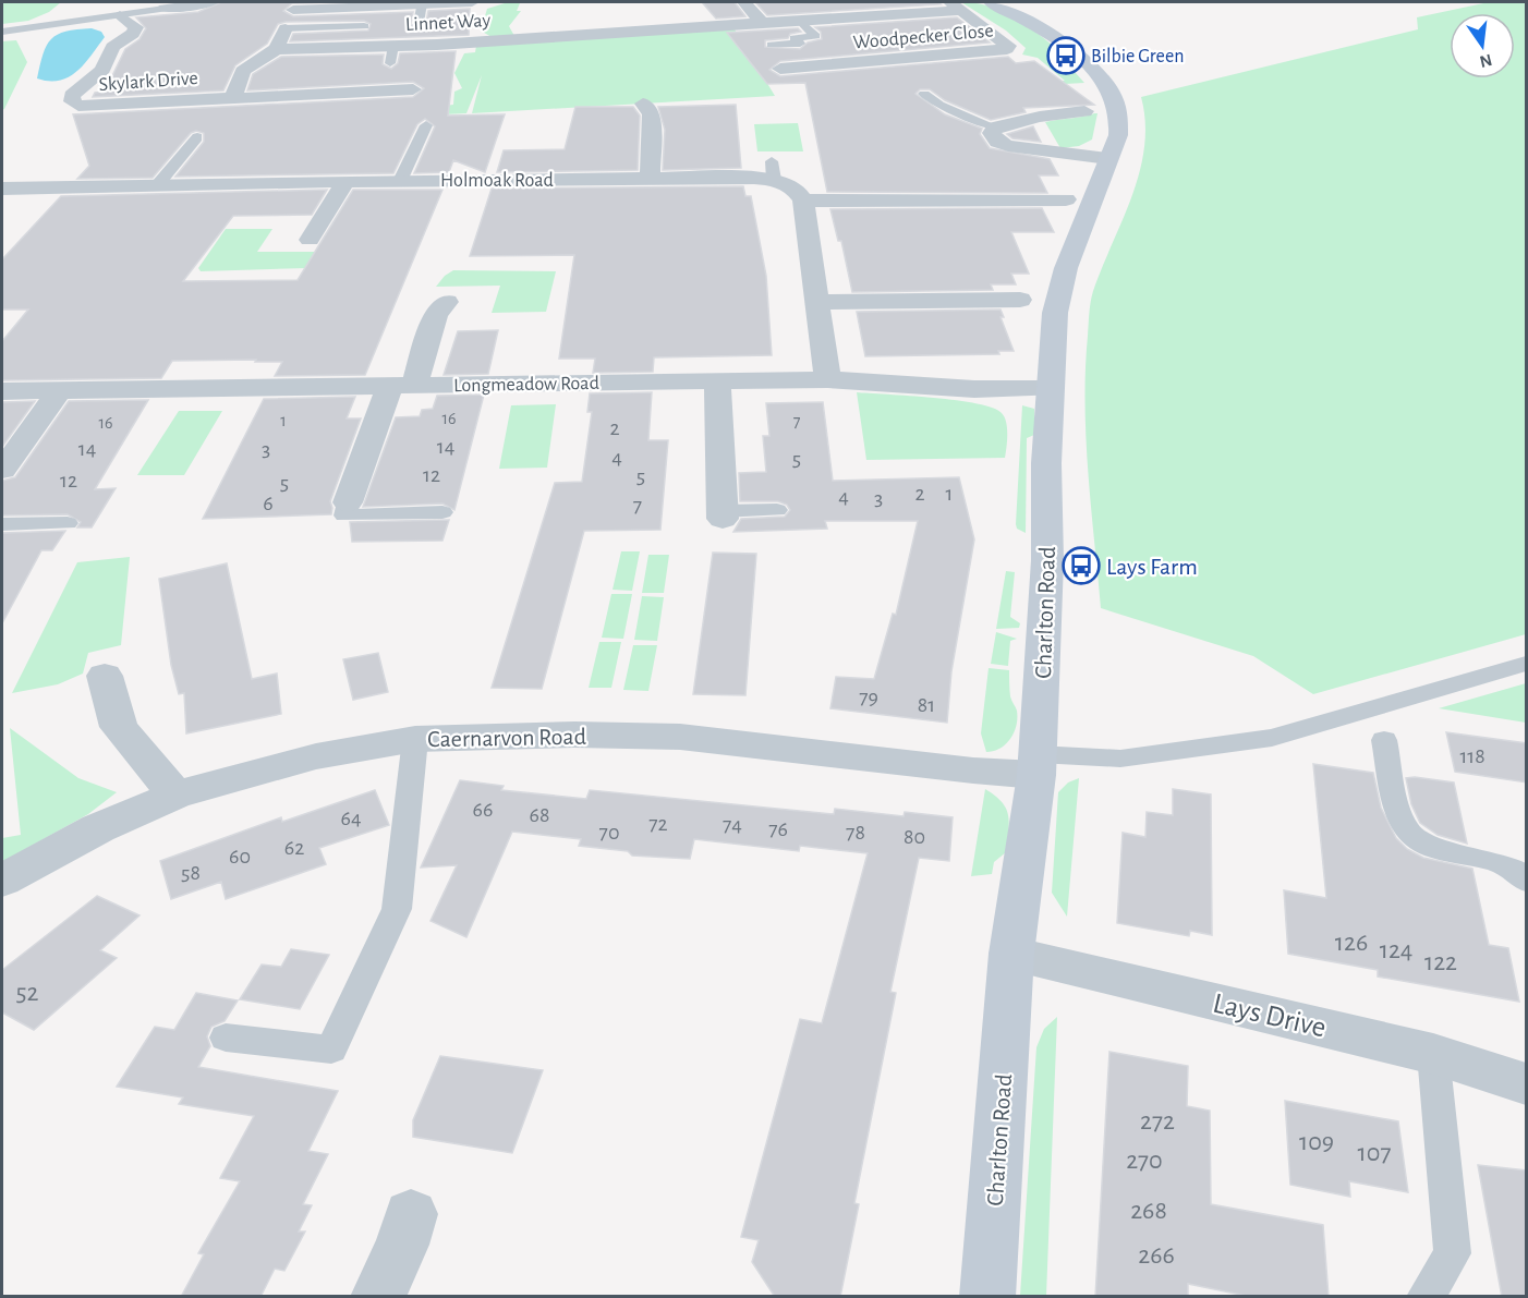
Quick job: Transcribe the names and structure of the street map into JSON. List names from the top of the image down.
{
  "streets": {
    "street": [
      "Linnet Way",
      "Woodpecker Close",
      "Skylark Drive",
      "Holmoak Road",
      "Longmeadow Road",
      "Charlton Road",
      "Caernarvon Road",
      "Lays Drive"
    ]
  },
  "crossings": [
    ["Linnet Way", "Woodpecker Close"],
    ["Linnet Way", "Skylark Drive"],
    ["Longmeadow Road", "Charlton Road"],
    ["Charlton Road", "Caernarvon Road"],
    ["Charlton Road", "Lays Drive"]
  ],
  "places": {
    "bus stop": ["Bilbie Green", "Lays Farm"]
  },
  "house_numbers": [
    "16",
    "1",
    "7",
    "16",
    "2",
    "14",
    "14",
    "3",
    "4",
    "5",
    "12",
    "5",
    "12",
    "5",
    "2",
    "1",
    "4",
    "3",
    "6",
    "7",
    "79",
    "81",
    "118",
    "66",
    "68",
    "64",
    "72",
    "74",
    "76",
    "70",
    "78",
    "80",
    "62",
    "60",
    "58",
    "126",
    "124",
    "122",
    "52",
    "272",
    "109",
    "107",
    "270",
    "268",
    "266"
  ],
  "north": "bottom"
}
